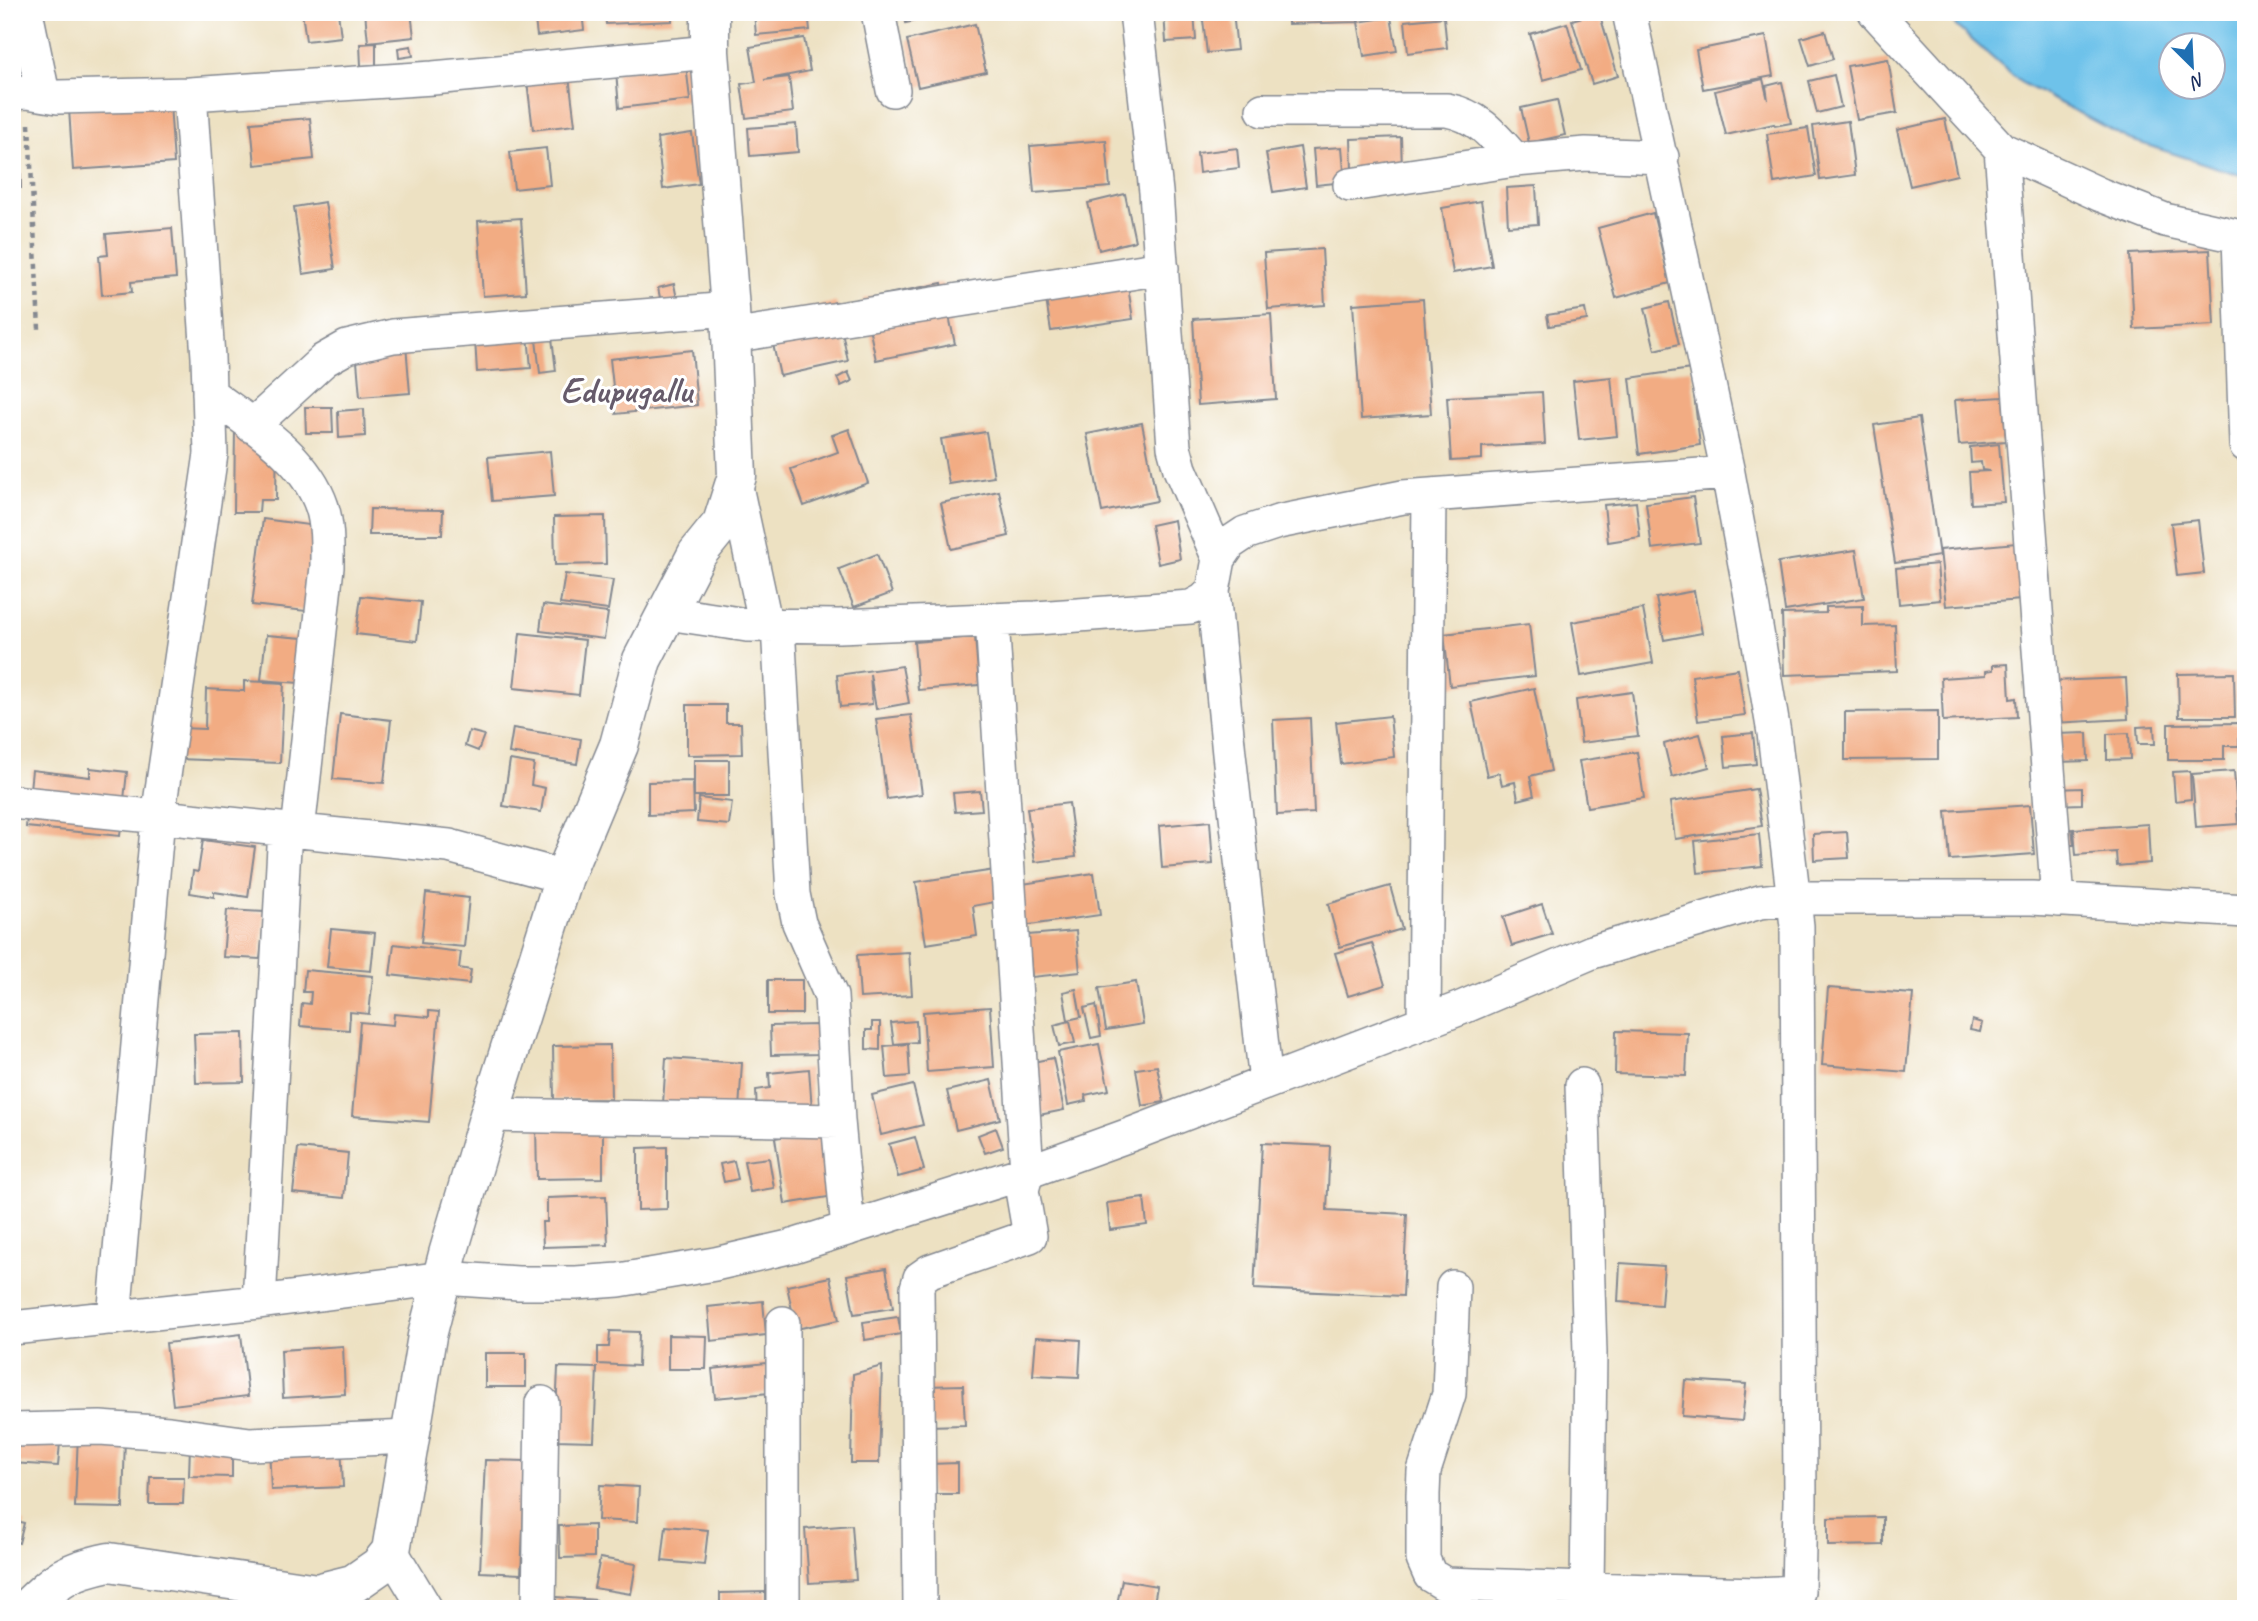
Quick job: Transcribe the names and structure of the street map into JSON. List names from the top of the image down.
{
  "districts": ["Edupugallu"],
  "north": "bottom right"
}
